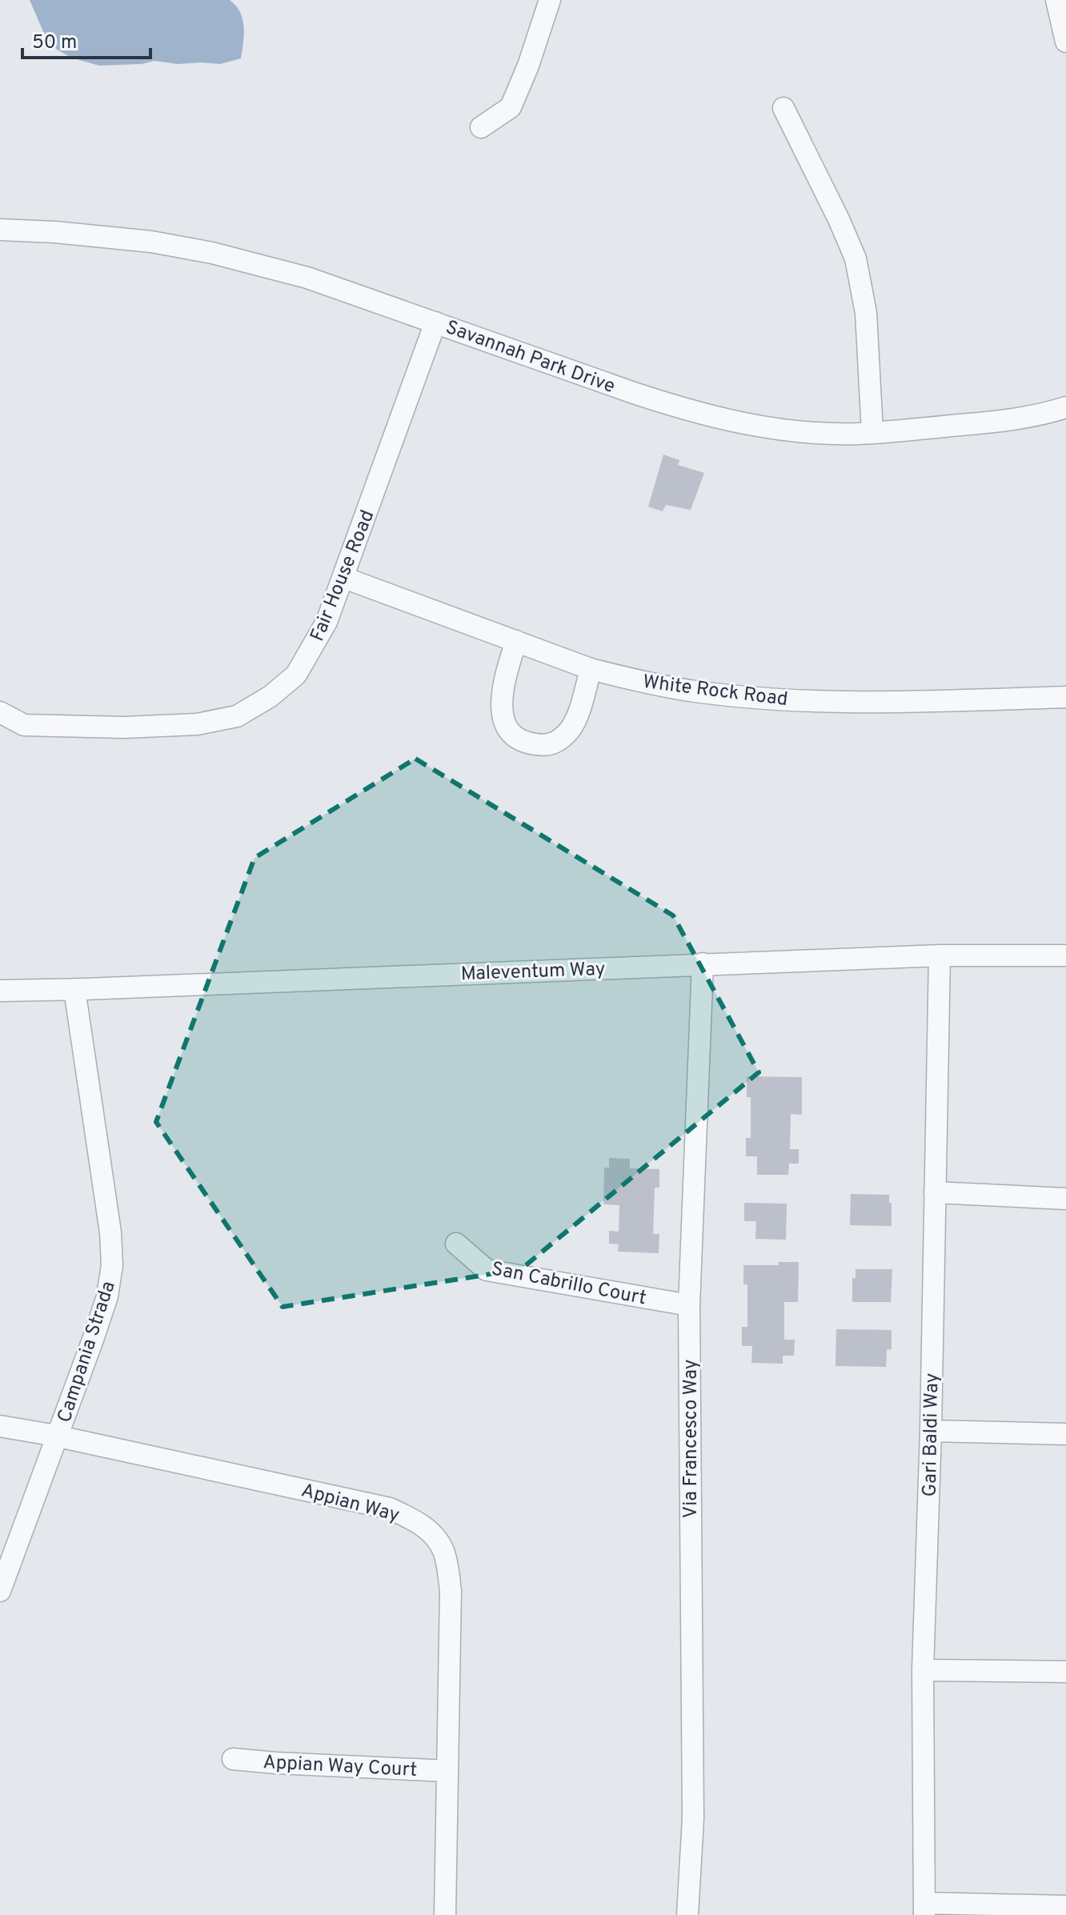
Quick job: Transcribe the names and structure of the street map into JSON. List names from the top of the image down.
{
  "streets": {
    "street": [
      "Savannah Park Drive",
      "Fair House Road",
      "White Rock Road",
      "Maleventum Way",
      "San Cabrillo Court",
      "Campania Strada",
      "Gari Baldi Way",
      "Via Francesco Way",
      "Appian Way",
      "Appian Way Court"
    ]
  },
  "crossings": [
    ["Savannah Park Drive", "Fair House Road"],
    ["Fair House Road", "White Rock Road"],
    ["Maleventum Way", "Campania Strada"],
    ["Maleventum Way", "Gari Baldi Way"],
    ["Maleventum Way", "Via Francesco Way"],
    ["San Cabrillo Court", "Via Francesco Way"],
    ["Campania Strada", "Appian Way"],
    ["Appian Way", "Appian Way Court"]
  ],
  "scale_bar": "50 m"
}
